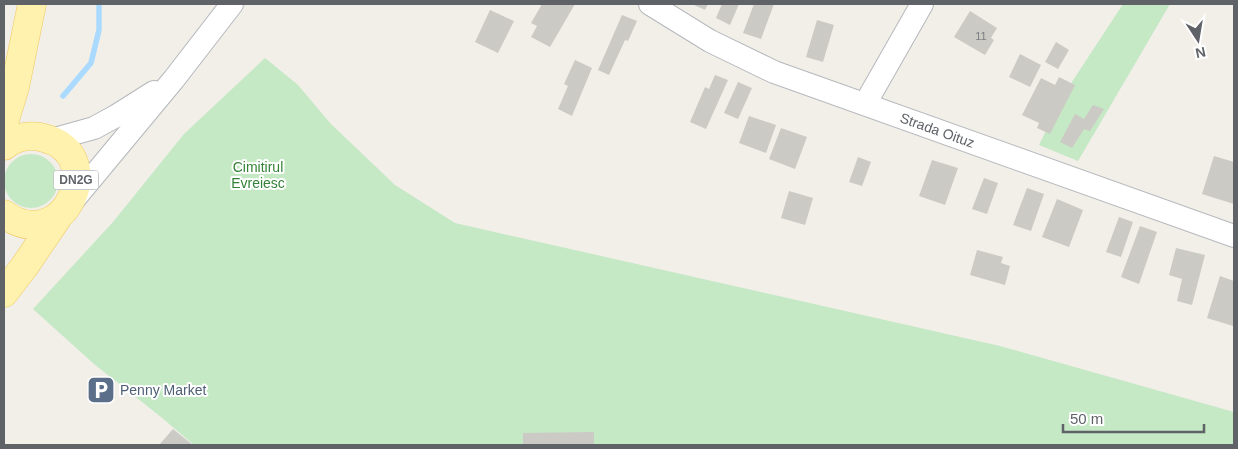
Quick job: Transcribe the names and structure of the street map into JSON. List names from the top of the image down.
{
  "streets": {
    "main road": ["DN2G"],
    "street": ["Strada Oituz"]
  },
  "parks": ["Cimitirul Evreiesc"],
  "places": {
    "parking": ["Penny Market"]
  },
  "house_numbers": ["11"],
  "scale_bar": "50 m",
  "north": "bottom"
}
